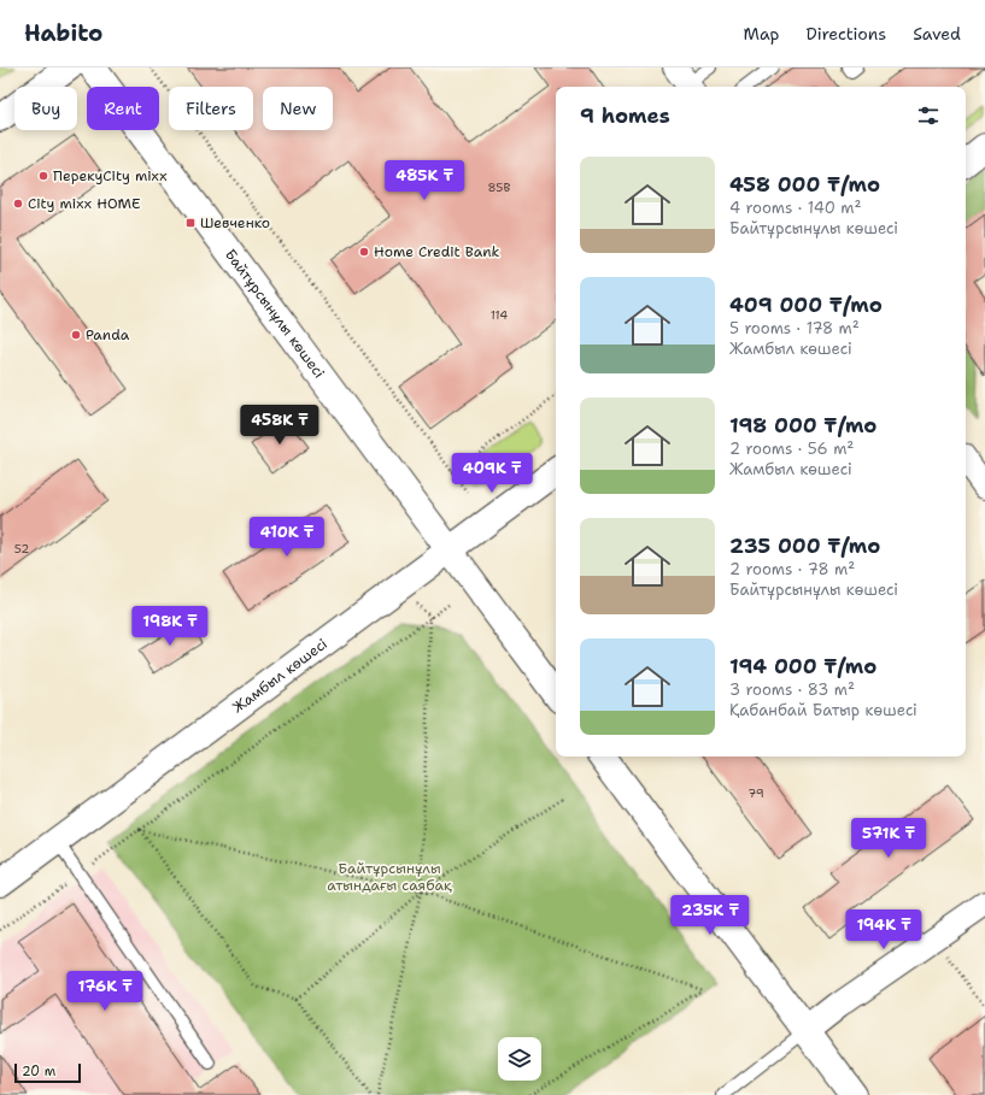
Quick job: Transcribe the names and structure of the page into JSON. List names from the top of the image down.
{
  "streets": {
    "main road": ["Байтұрсынұлы көшесі", "Жамбыл көшесі"]
  },
  "crossings": [
    ["Байтұрсынұлы көшесі", "Жамбыл көшесі"]
  ],
  "parks": ["Байтұрсынұлы атындағы саябақ"],
  "places": {
    "other": [
      "ПерекуCity mixx",
      "City mixx HOME",
      "Home Credit Bank",
      "Panda"
    ],
    "transit": ["Шевченко"]
  },
  "house_numbers": [
    "85В",
    "114",
    "52",
    "79"
  ],
  "scale_bar": "20 m",
  "page": {
    "header": "Habito",
    "nav": ["Map", "Directions", "Saved"],
    "chip": [
      "Buy",
      "Rent",
      "Filters",
      "New"
    ],
    "heading": "9 homes",
    "list": [
      {
        "name": "458 000 ₸/mo",
        "note": "4 rooms · 140 m² · Байтұрсынұлы көшесі"
      },
      {
        "name": "409 000 ₸/mo",
        "note": "5 rooms · 178 m² · Жамбыл көшесі"
      },
      {
        "name": "198 000 ₸/mo",
        "note": "2 rooms · 56 m² · Жамбыл көшесі"
      },
      {
        "name": "235 000 ₸/mo",
        "note": "2 rooms · 78 m² · Байтұрсынұлы көшесі"
      },
      {
        "name": "194 000 ₸/mo",
        "note": "3 rooms · 83 m² · Қабанбай Батыр көшесі"
      }
    ],
    "price": [
      "485K ₸",
      "458K ₸",
      "409K ₸",
      "410K ₸",
      "198K ₸",
      "571K ₸",
      "235K ₸",
      "194K ₸",
      "176K ₸"
    ],
    "scale": "20 m"
  }
}
